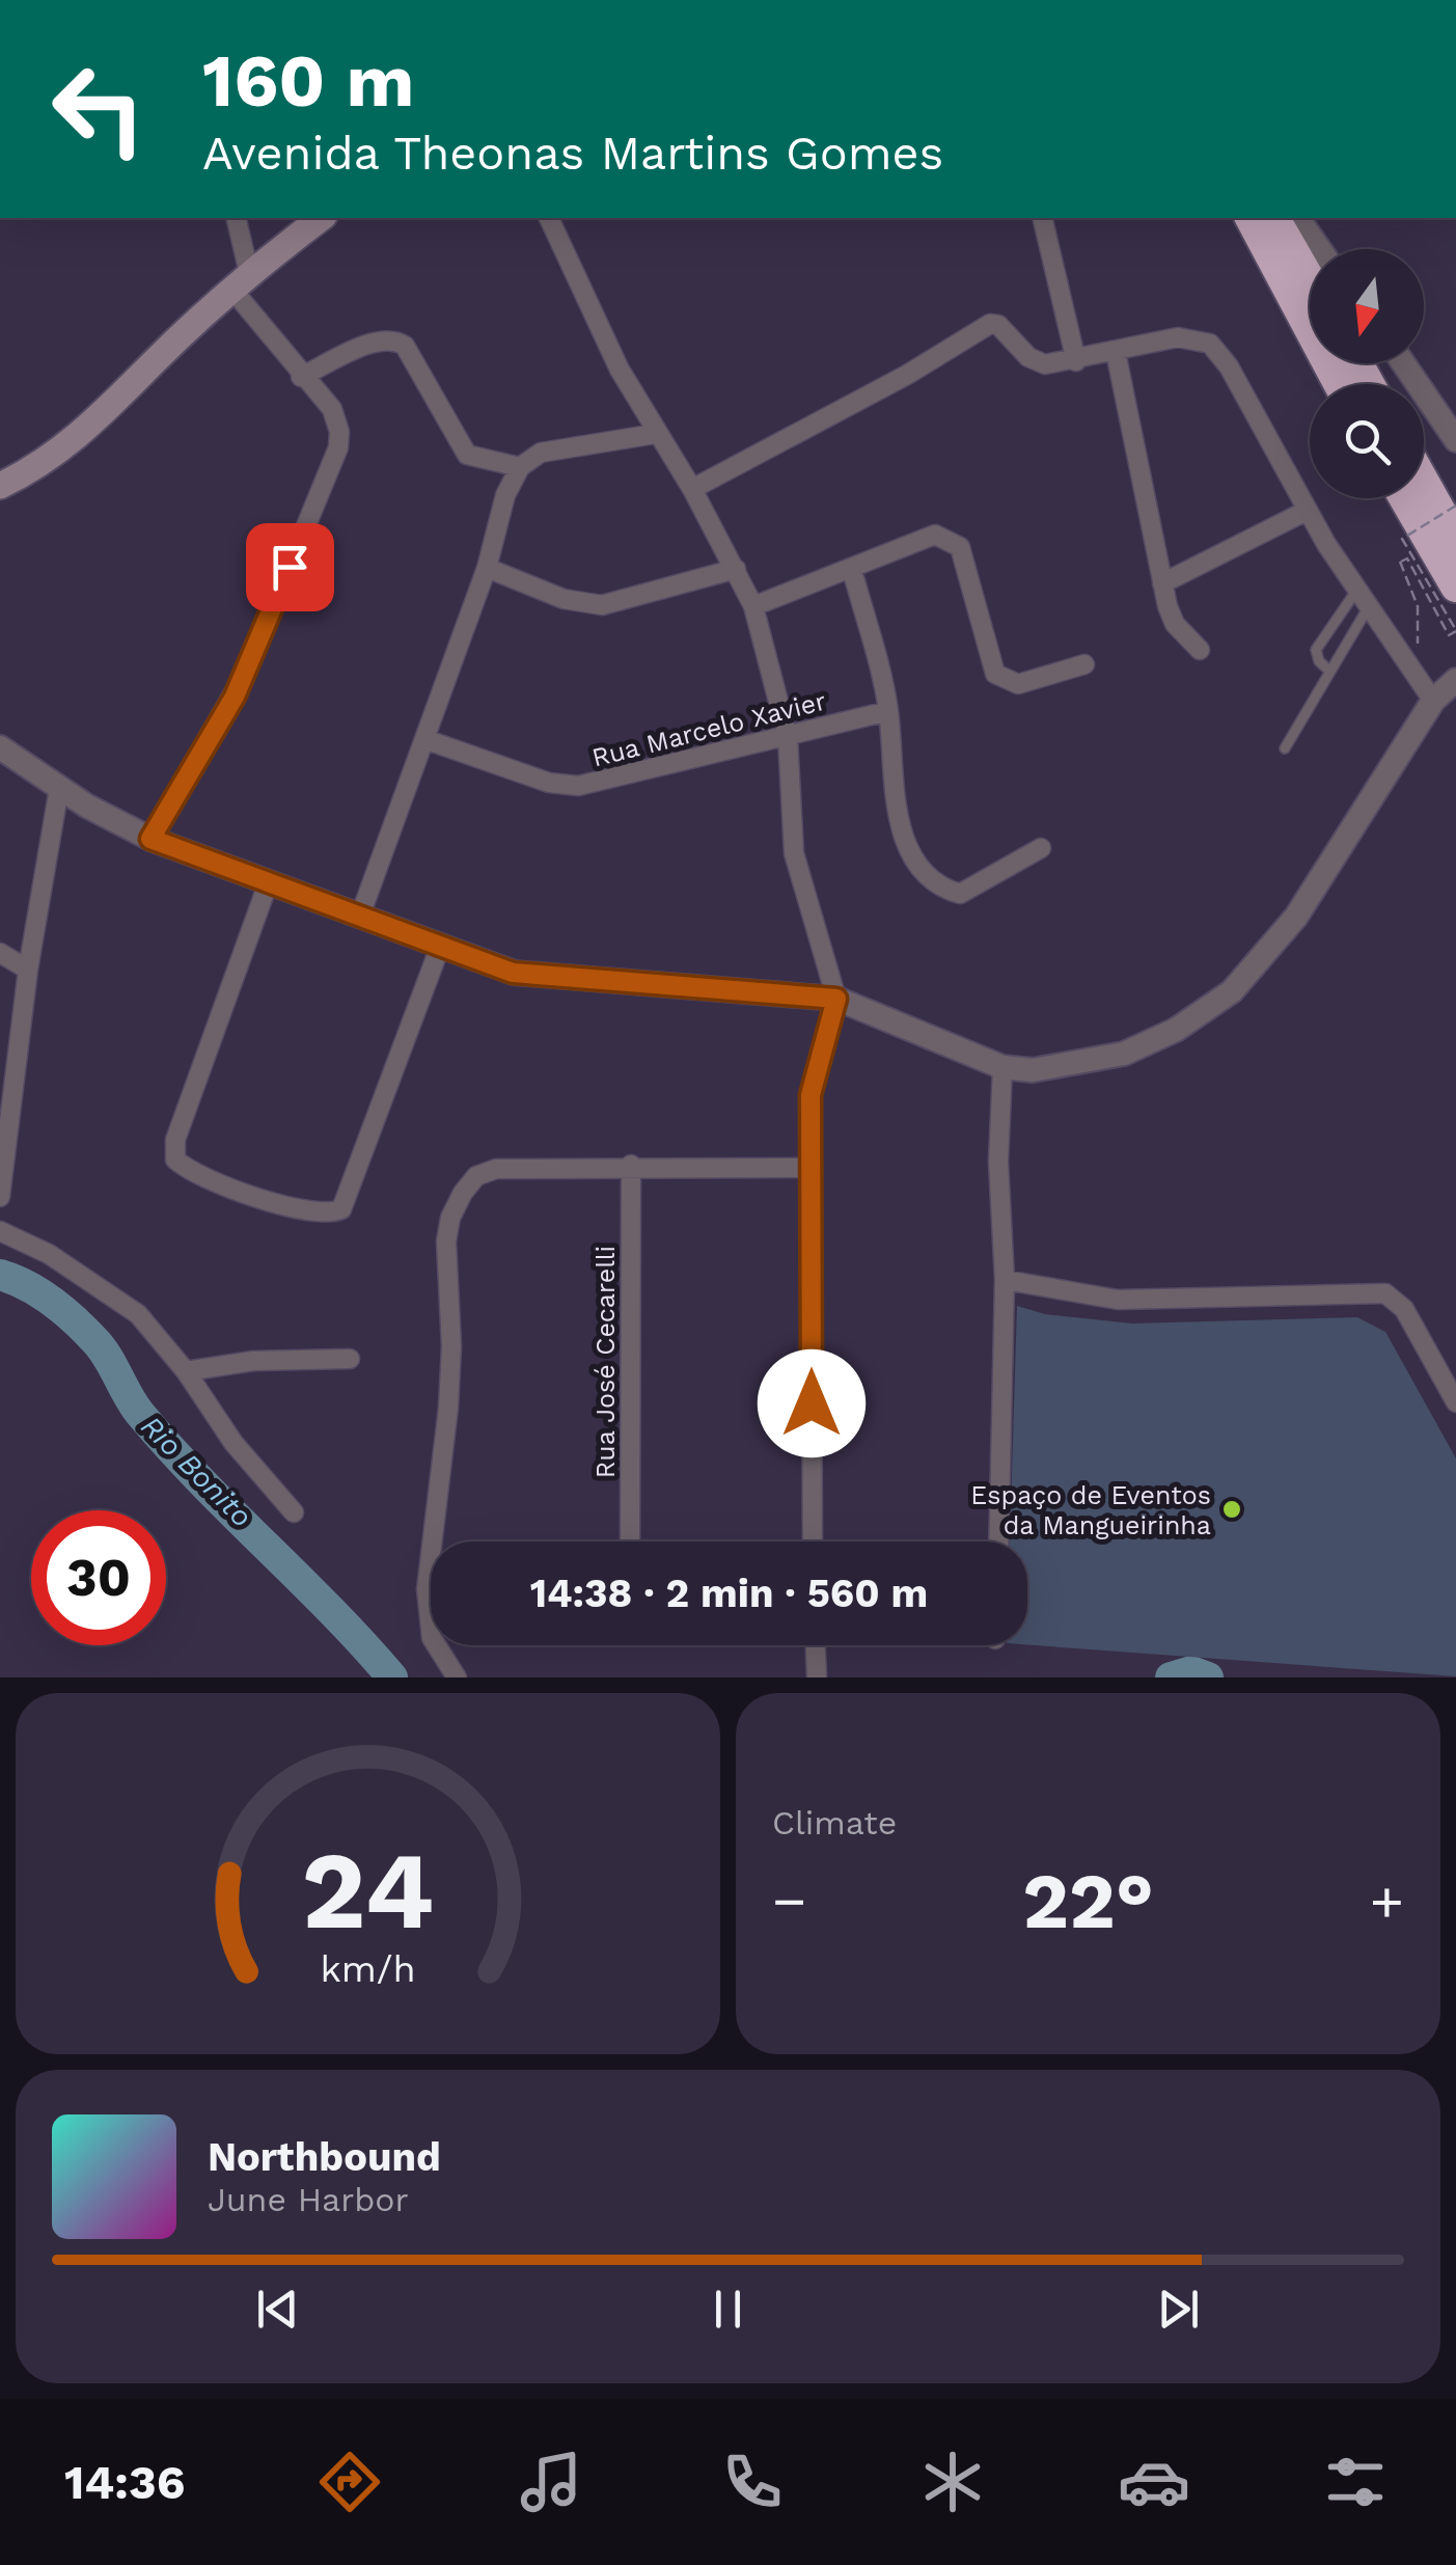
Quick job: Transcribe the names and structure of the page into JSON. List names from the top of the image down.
{
  "streets": {
    "street": ["Rua Marcelo Xavier", "Rua José Cecarelli"]
  },
  "water": ["Rio Bonito"],
  "places": ["Espaço de Eventos da Mangueirinha"],
  "north": "bottom",
  "page": {
    "turn": ["160 m", "Avenida Theonas Martins Gomes"],
    "limit": "30",
    "trip": "14:38 · 2 min · 560 m",
    "tile": "Climate",
    "heat": ["−", "22°", "+"],
    "song": ["Northbound", "June Harbor"],
    "tabs": "14:36",
    "gauge": ["24", "km/h"]
  }
}
